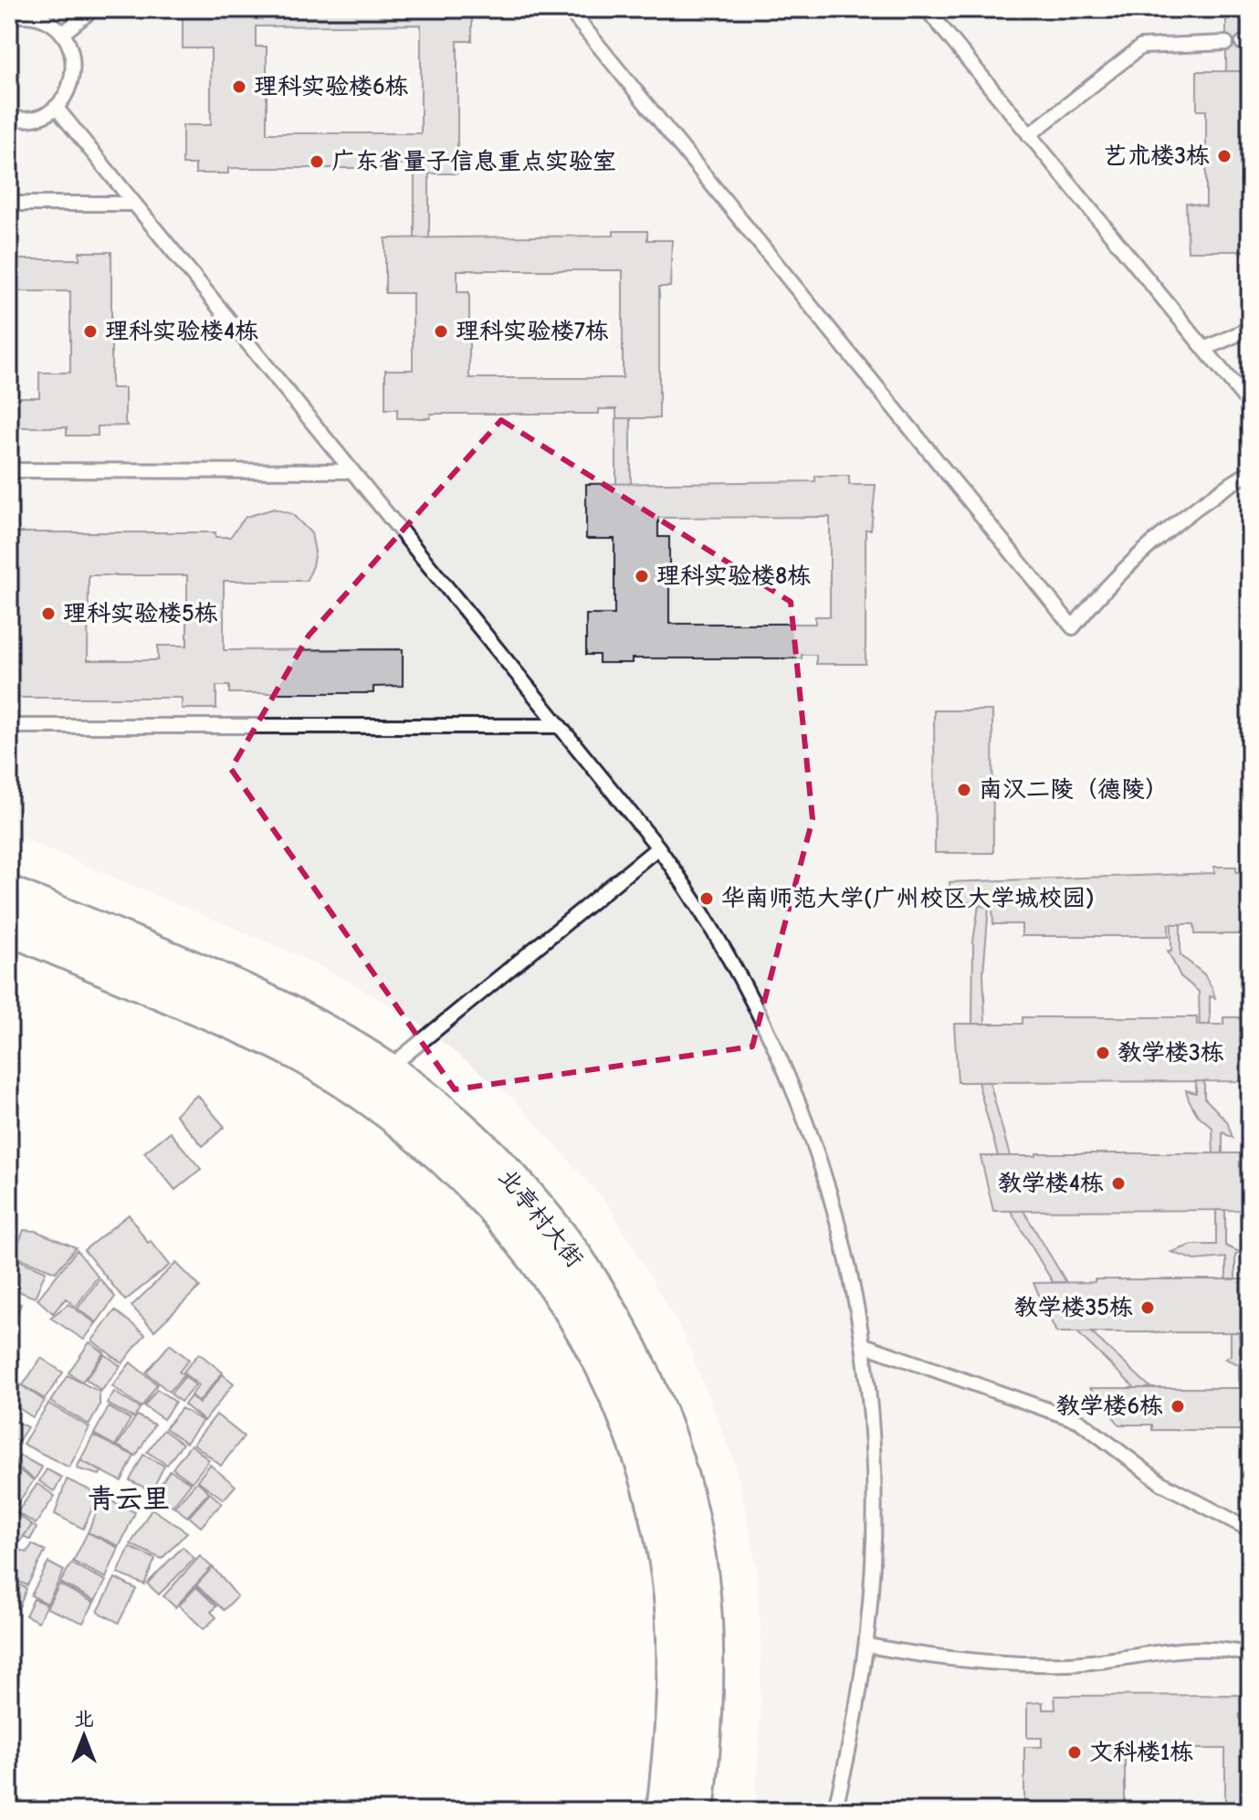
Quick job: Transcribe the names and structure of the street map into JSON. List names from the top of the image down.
{
  "streets": {
    "main road": ["北亭村大街"]
  },
  "districts": ["青云里"],
  "places": [
    "理科实验楼6栋",
    "艺术楼3栋",
    "广东省量子信息重点实验室",
    "理科实验楼4栋",
    "理科实验楼7栋",
    "理科实验楼8栋",
    "理科实验楼5栋",
    "南汉二陵（德陵）",
    "华南师范大学(广州校区大学城校园)",
    "教学楼3栋",
    "教学楼4栋",
    "教学楼35栋",
    "教学楼6栋",
    "文科楼1栋"
  ],
  "north": "top"
}
